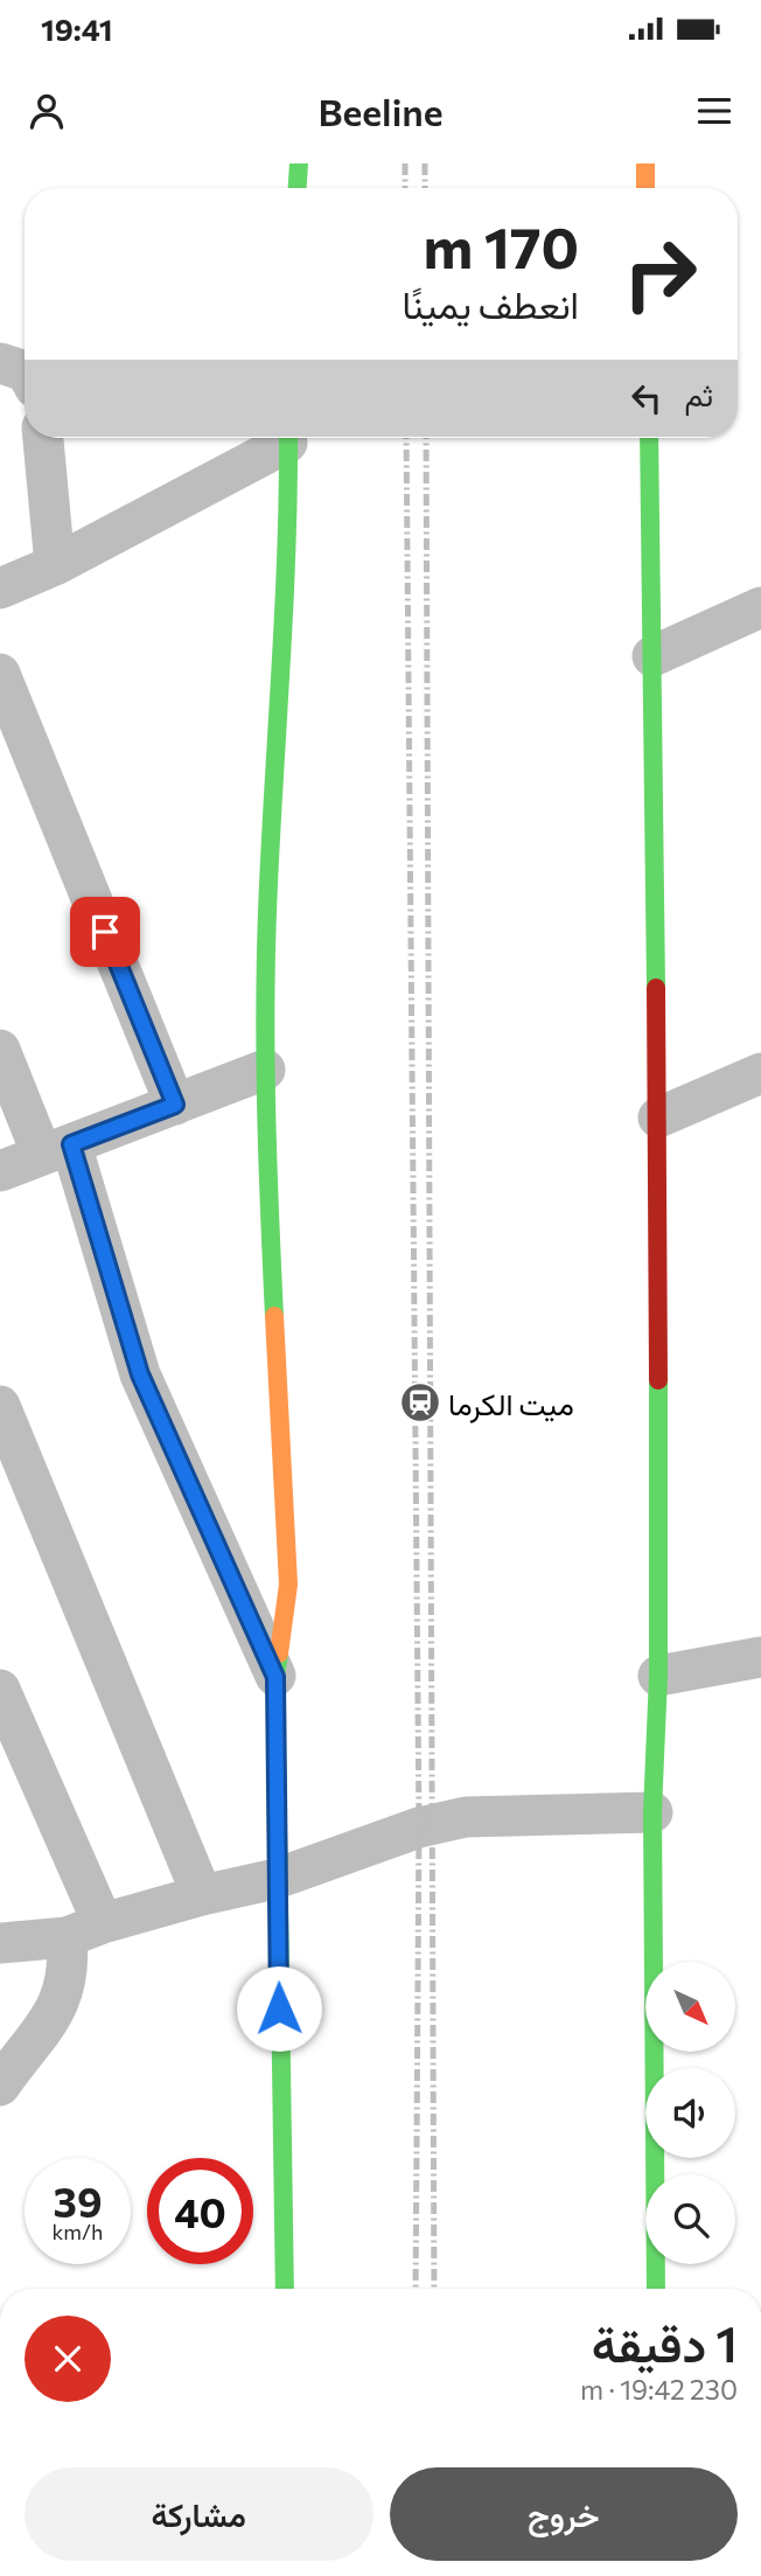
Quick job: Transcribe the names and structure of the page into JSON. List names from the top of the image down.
{
  "places": {
    "station": ["ميت الكرما"]
  },
  "north": "bottom right",
  "page": {
    "status": "19:41",
    "header": "Beeline",
    "turn": ["170 m", "انعطف يمينًا"],
    "then": "ثم",
    "speed": "39 km/h",
    "limit": "40",
    "heading": ["1 دقيقة", "230 m · 19:42"],
    "buttons": ["خروج", "مشاركة"]
  }
}
